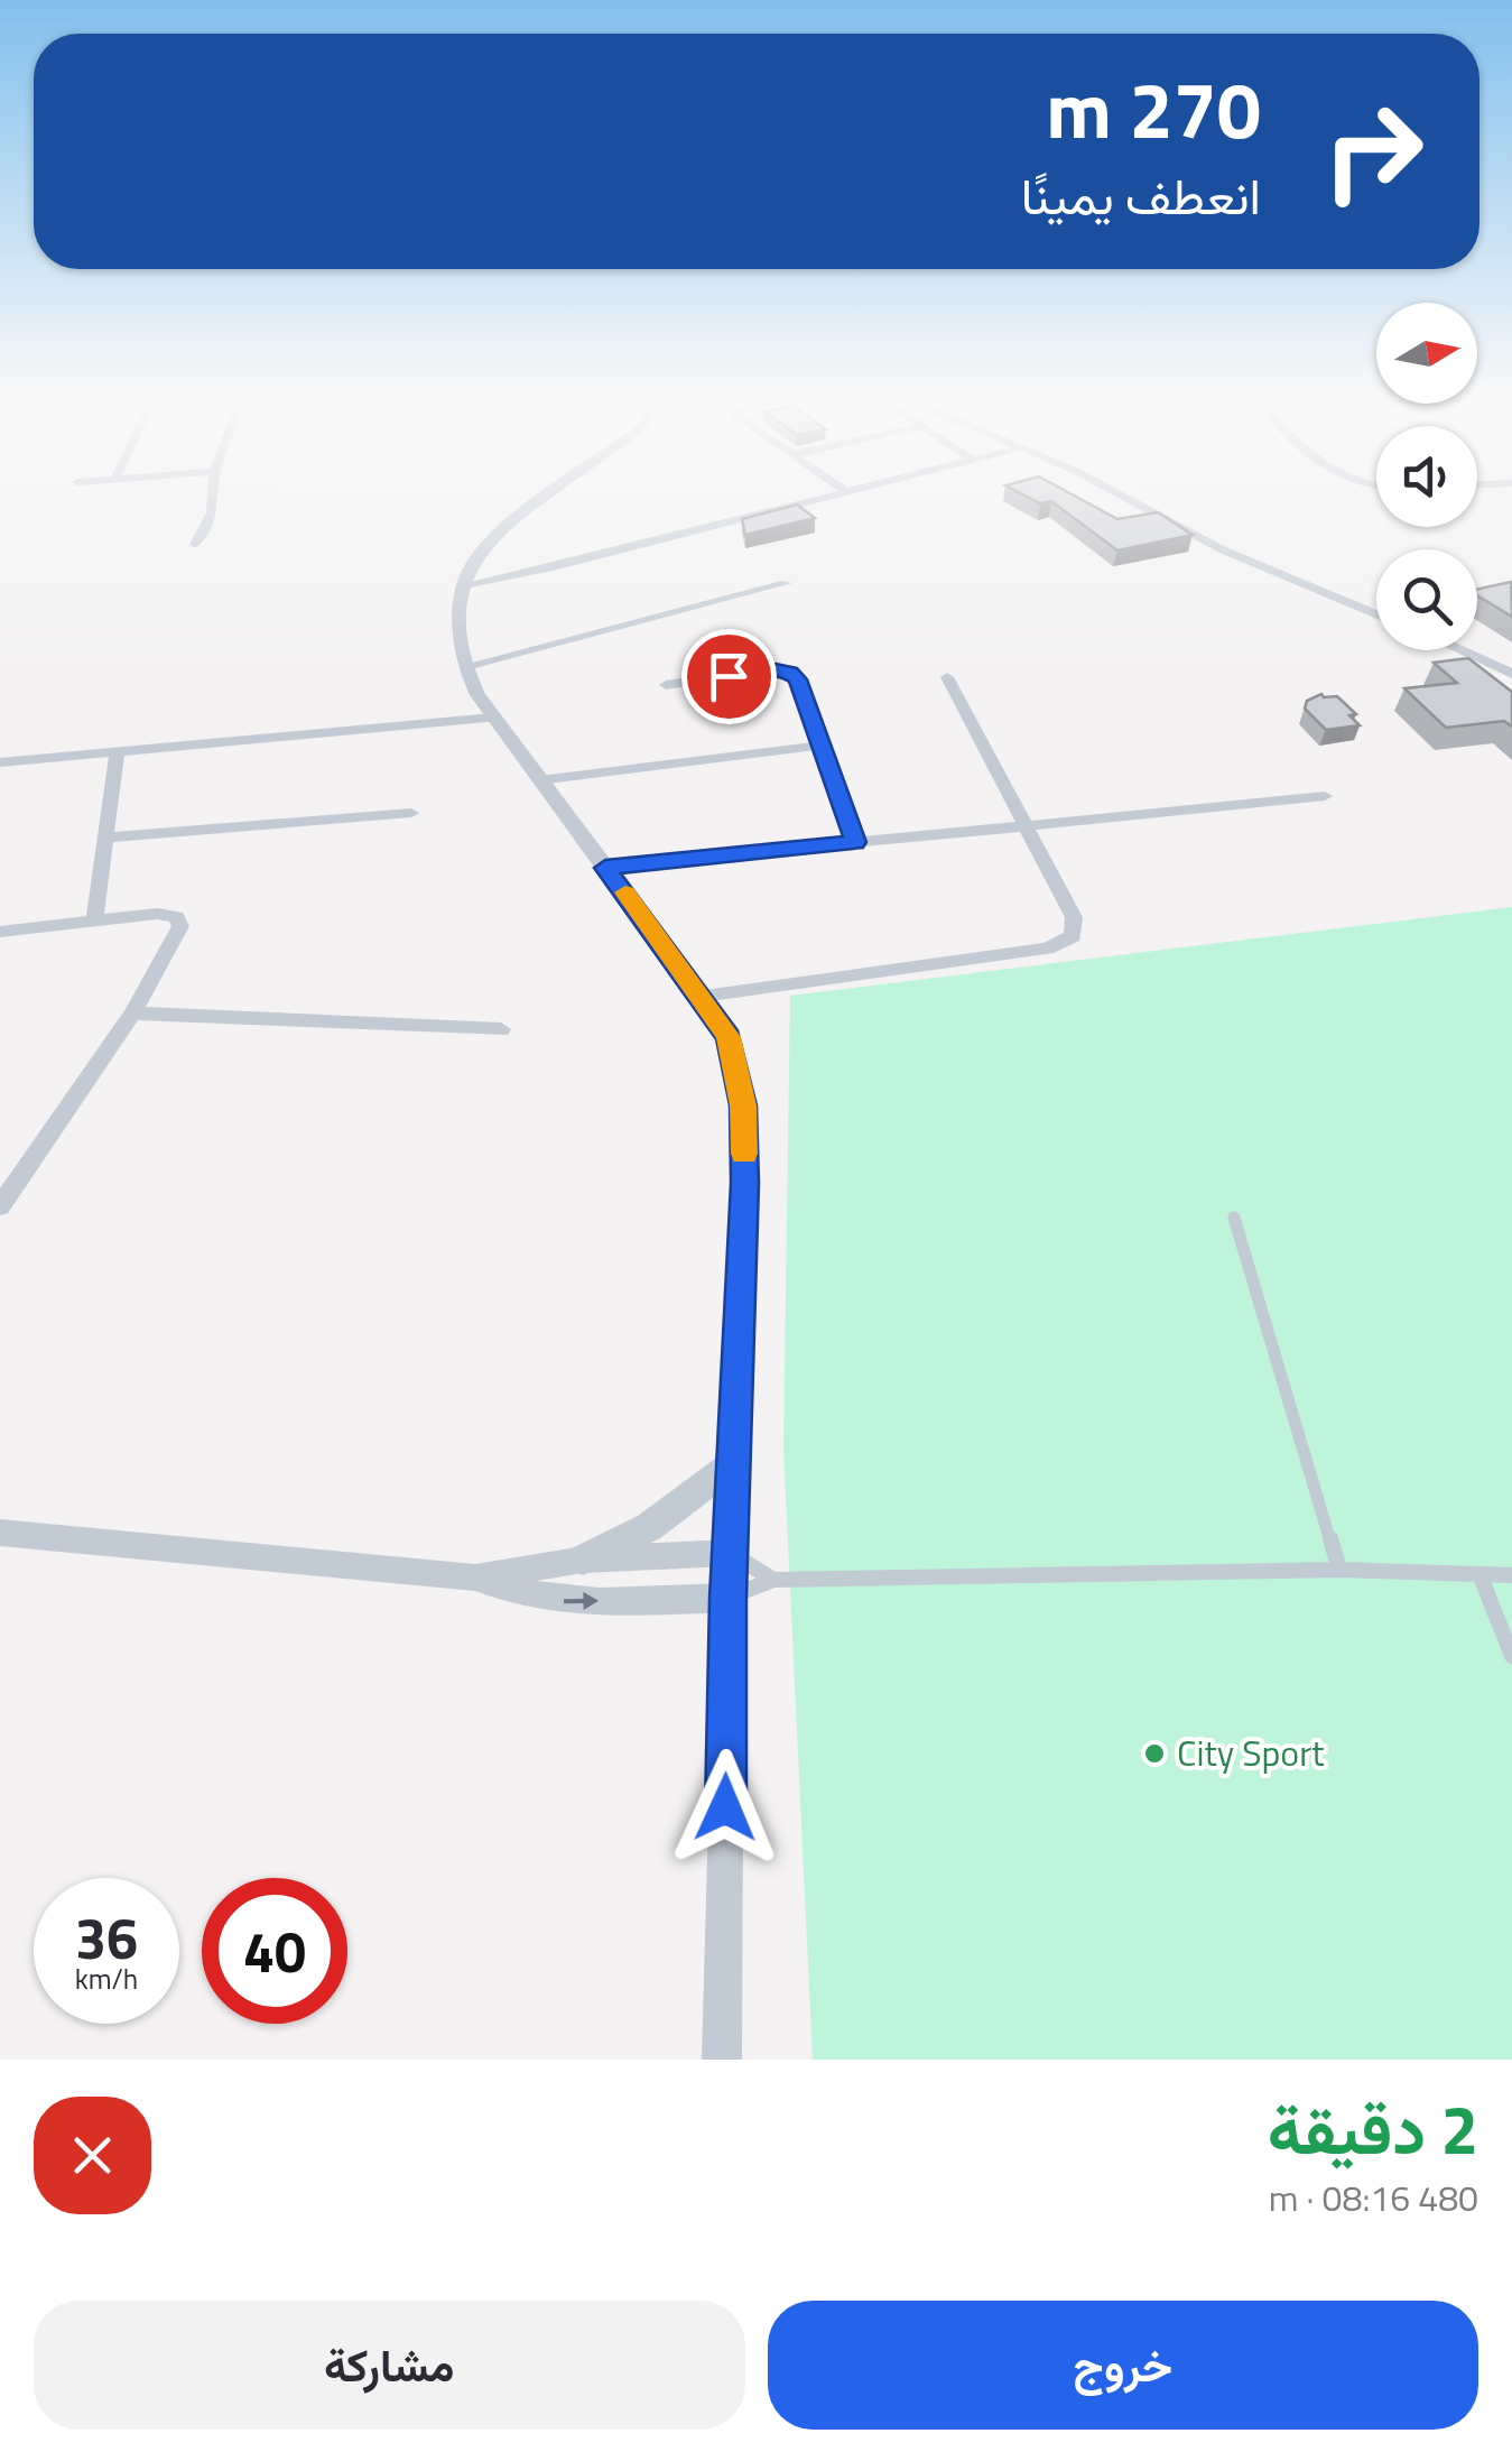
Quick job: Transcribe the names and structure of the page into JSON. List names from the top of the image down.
{
  "places": ["City Sport"],
  "north": "right",
  "page": {
    "turn": ["270 m", "انعطف يمينًا"],
    "speed": "36 km/h",
    "limit": "40",
    "heading": ["2 دقيقة", "480 m · 08:16"],
    "buttons": ["خروج", "مشاركة"]
  }
}
